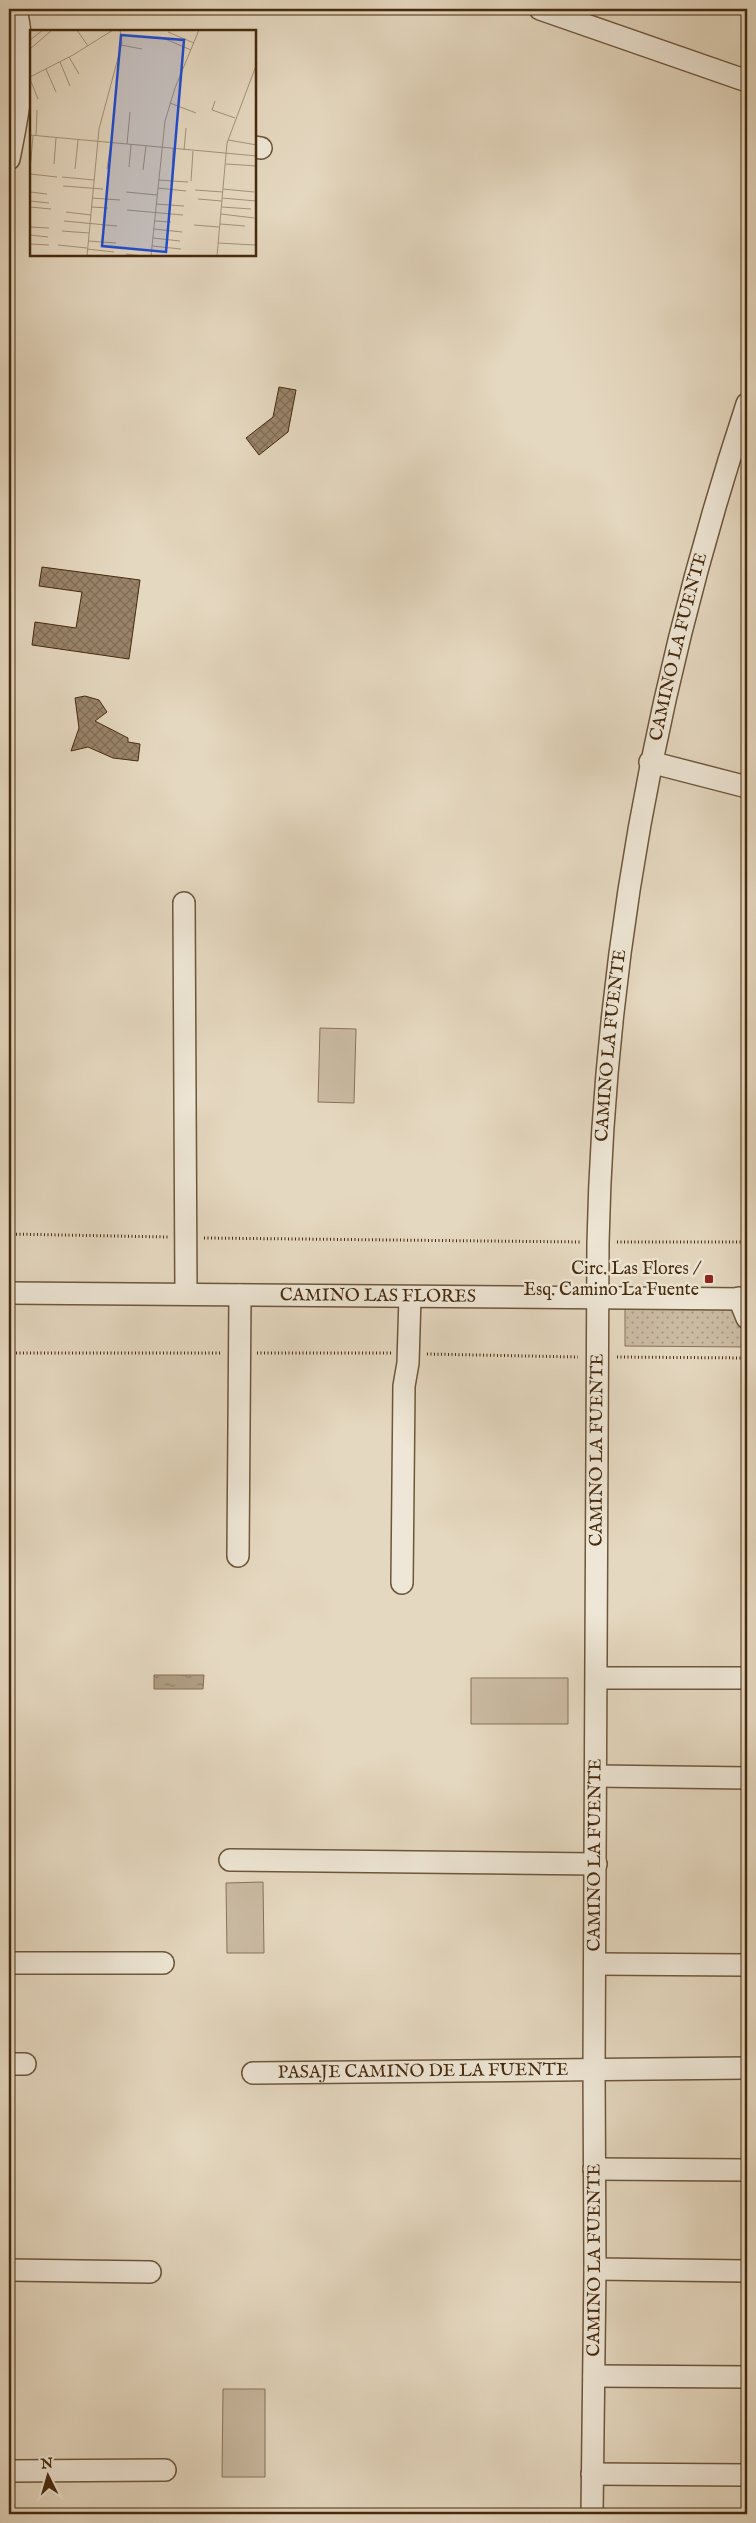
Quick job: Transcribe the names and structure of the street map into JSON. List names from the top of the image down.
{
  "streets": {
    "street": ["CAMINO LA FUENTE", "CAMINO LAS FLORES", "PASAJE CAMINO DE LA FUENTE"]
  },
  "crossings": [
    ["CAMINO LA FUENTE", "CAMINO LAS FLORES"],
    ["CAMINO LA FUENTE", "PASAJE CAMINO DE LA FUENTE"]
  ],
  "places": {
    "transit": ["Circ. Las Flores / Esq. Camino La Fuente"]
  },
  "north": "top"
}
